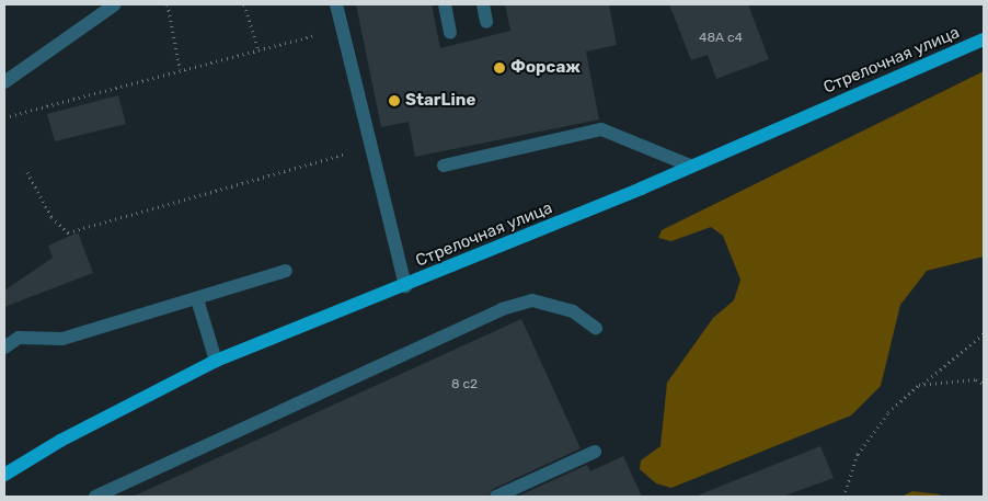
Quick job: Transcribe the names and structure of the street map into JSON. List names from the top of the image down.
{
  "streets": {
    "main road": ["Стрелочная улица"]
  },
  "places": ["Форсаж", "StarLine"],
  "house_numbers": ["48А с4", "8 с2"]
}
